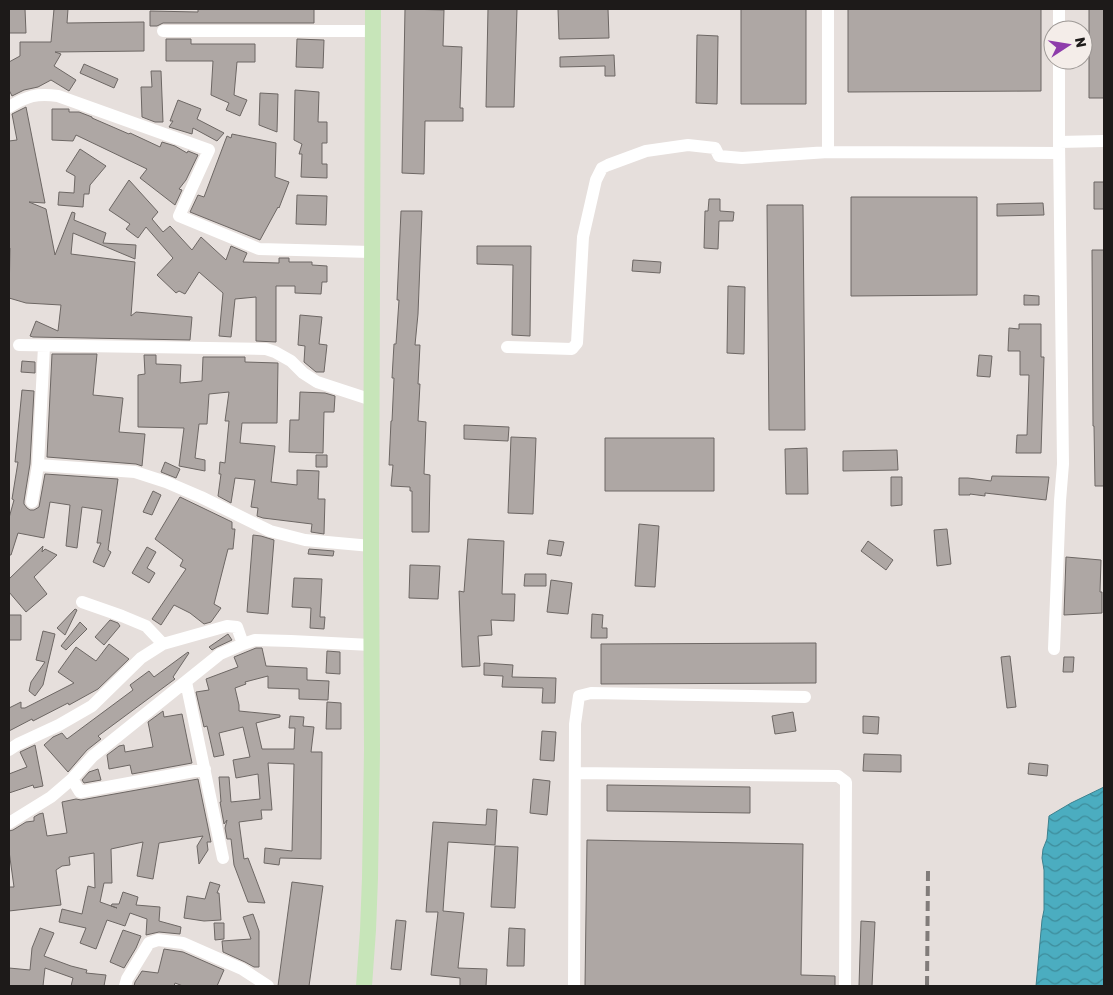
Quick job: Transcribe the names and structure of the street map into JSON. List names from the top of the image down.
{
  "north": "right"
}
